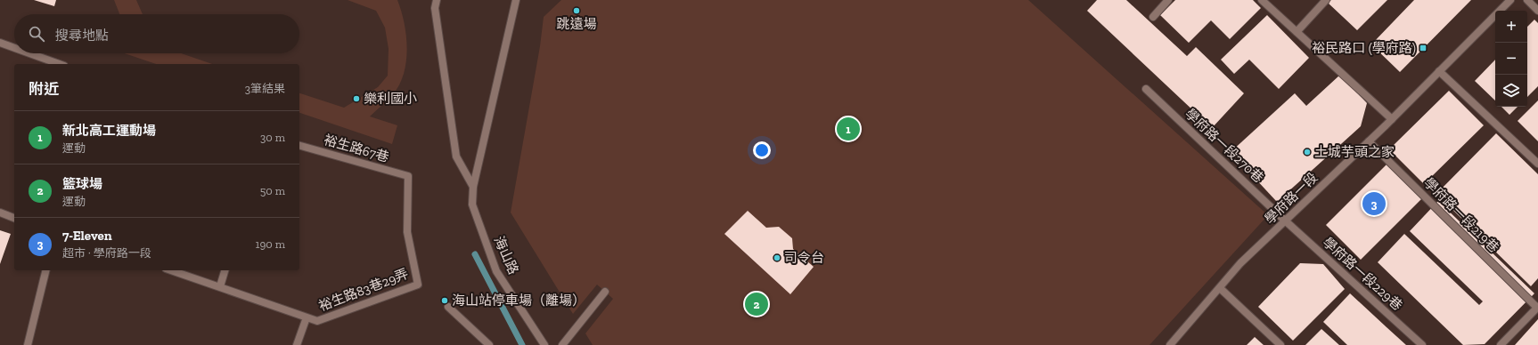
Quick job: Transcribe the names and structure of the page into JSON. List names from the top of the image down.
{
  "streets": {
    "street": [
      "學府路一段270巷",
      "裕生路67巷",
      "學府路一段",
      "學府路一段219巷",
      "海山路",
      "學府路一段229巷",
      "裕生路83巷29弄"
    ]
  },
  "crossings": [
    ["學府路一段270巷", "學府路一段"],
    ["學府路一段270巷", "學府路一段229巷"],
    ["裕生路67巷", "裕生路83巷29弄"],
    ["學府路一段", "學府路一段219巷"],
    ["學府路一段", "學府路一段229巷"]
  ],
  "places": {
    "other": [
      "跳遠場",
      "樂利國小",
      "土城芋頭之家",
      "司令台",
      "海山站停車場（離場）"
    ],
    "transit": ["裕民路口 (學府路)"]
  },
  "page": {
    "map_buttons": ["+", "−"],
    "search": "搜尋地點",
    "heading": ["附近", "3筆結果"],
    "list": [
      {
        "mark": "1",
        "name": "新北高工運動場",
        "note": "運動",
        "value": "30 m"
      },
      {
        "mark": "2",
        "name": "籃球場",
        "note": "運動",
        "value": "50 m"
      },
      {
        "mark": "3",
        "name": "7-Eleven",
        "note": "超市 · 學府路一段",
        "value": "190 m"
      }
    ],
    "pins": ["1", "3", "2"]
  }
}
